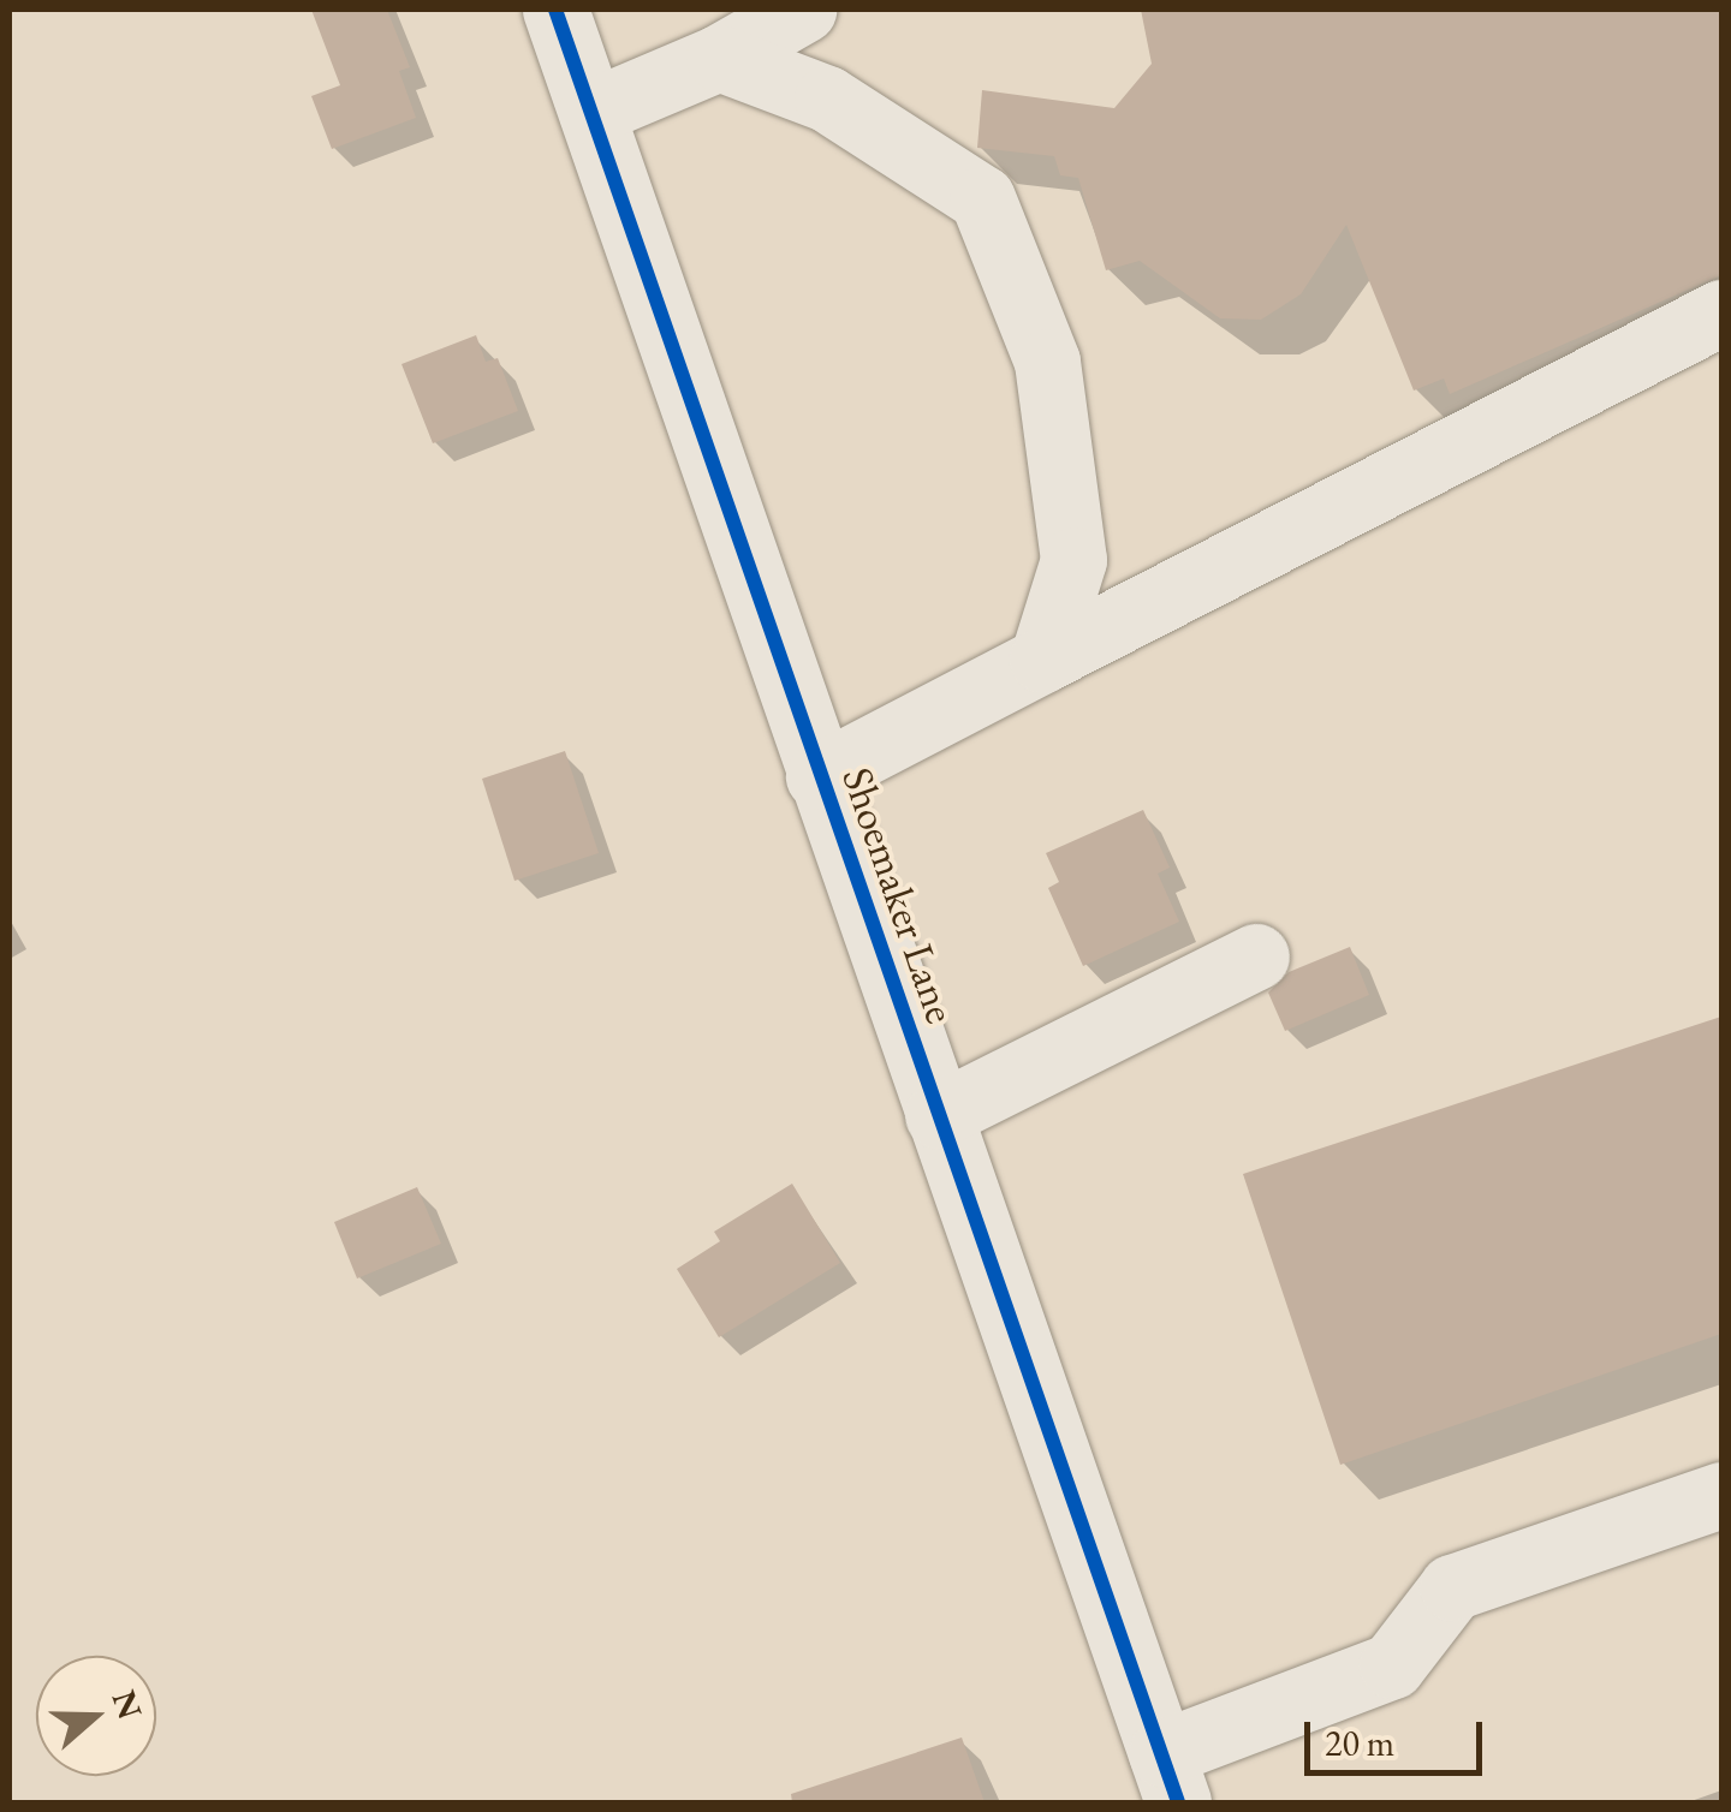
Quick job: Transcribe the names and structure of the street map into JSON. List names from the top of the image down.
{
  "streets": {
    "street": ["Shoemaker Lane"]
  },
  "scale_bar": "20 m",
  "north": "right"
}
